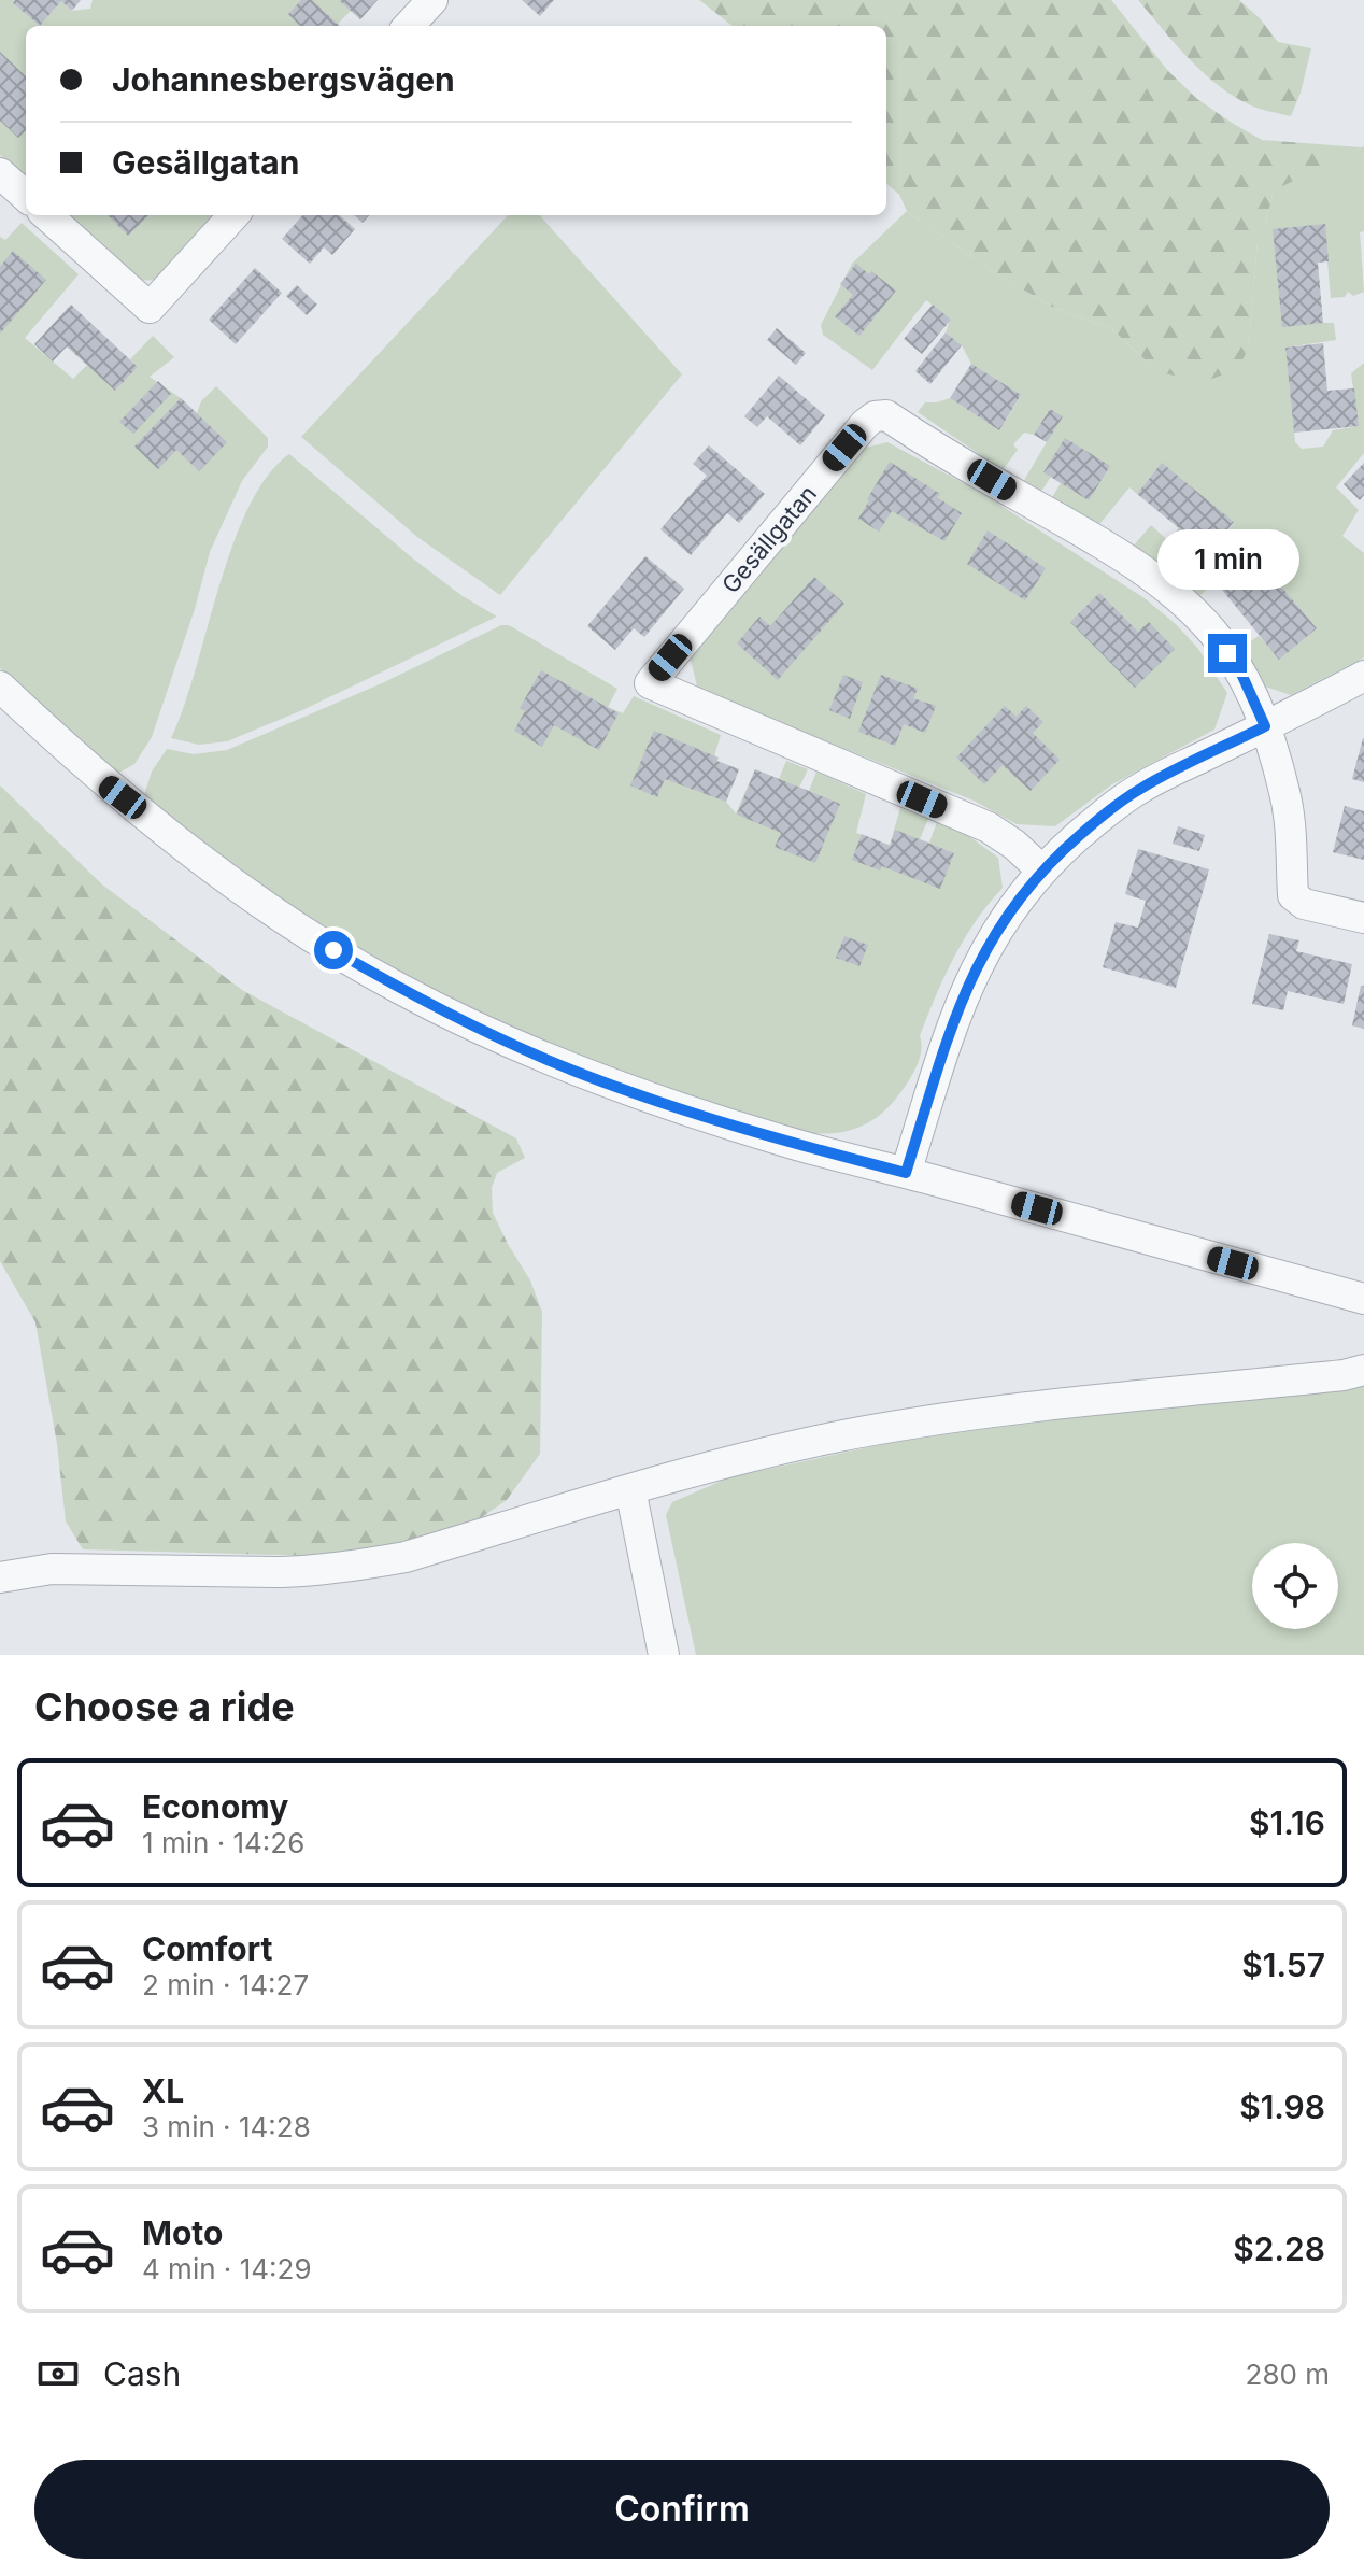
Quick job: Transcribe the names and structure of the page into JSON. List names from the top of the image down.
{
  "streets": {
    "street": ["Gesällgatan"]
  },
  "page": {
    "banner": ["Johannesbergsvägen", "Gesällgatan"],
    "bubble": "1 min",
    "heading": "Choose a ride",
    "list": [
      {
        "name": "Economy",
        "note": "1 min · 14:26",
        "value": "$1.16"
      },
      {
        "name": "Comfort",
        "note": "2 min · 14:27",
        "value": "$1.57"
      },
      {
        "name": "XL",
        "note": "3 min · 14:28",
        "value": "$1.98"
      },
      {
        "name": "Moto",
        "note": "4 min · 14:29",
        "value": "$2.28"
      }
    ],
    "pay": ["Cash", "280 m"],
    "buttons": "Confirm"
  }
}
